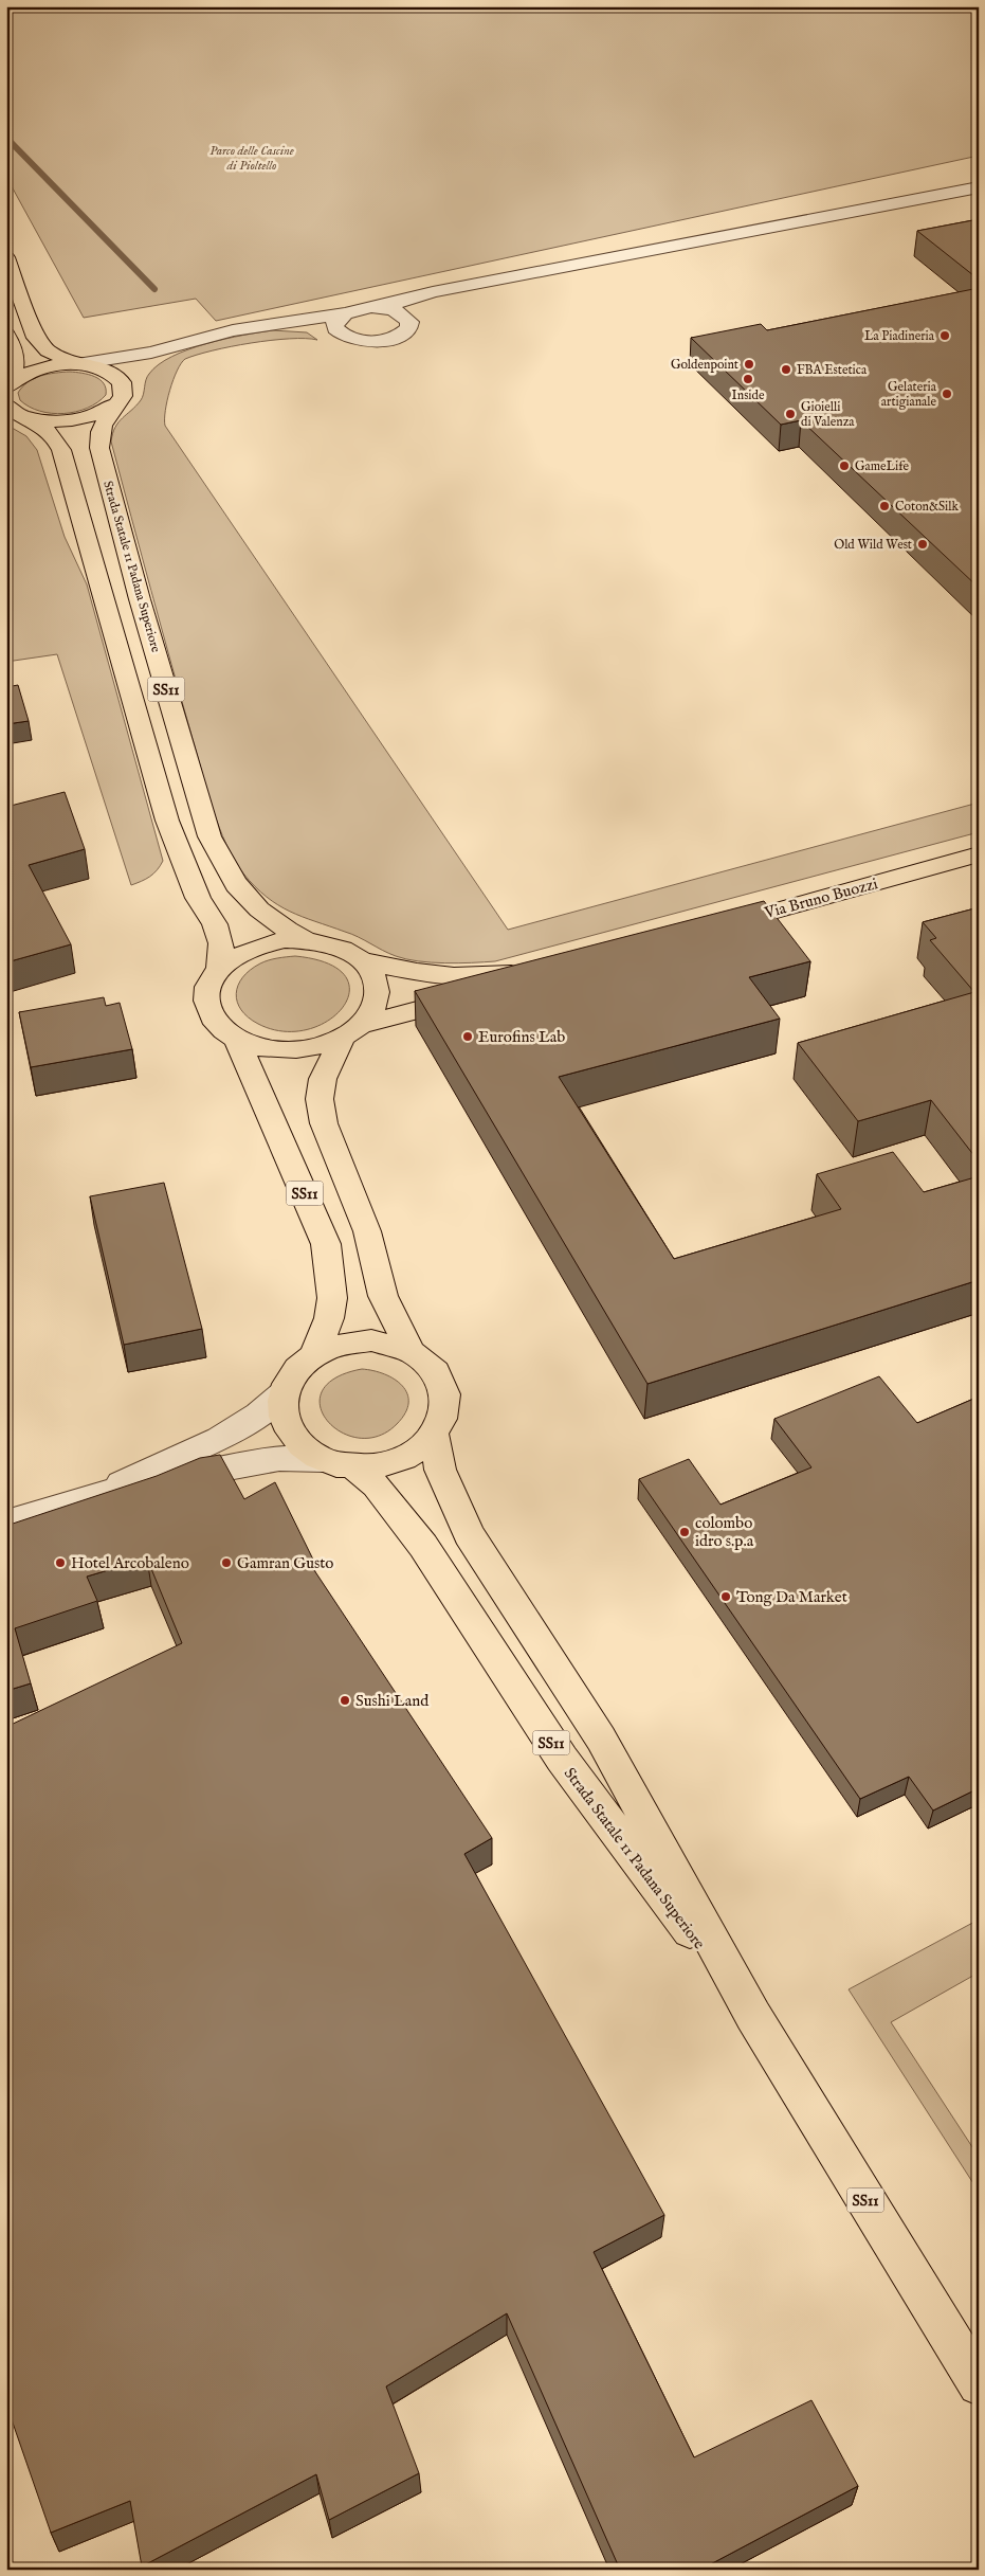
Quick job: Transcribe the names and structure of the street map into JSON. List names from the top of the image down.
{
  "streets": {
    "main road": ["Strada Statale 11 Padana Superiore", "SS11", "Via Bruno Buozzi"]
  },
  "parks": ["Parco delle Cascine di Pioltello"],
  "places": [
    "La Piadineria",
    "Goldenpoint",
    "FBA Estetica",
    "Inside",
    "Gelateria artigianale",
    "Gioielli di Valenza",
    "GameLife",
    "Coton&Silk",
    "Old Wild West",
    "Eurofins Lab",
    "colombo idro s.p.a",
    "Hotel Arcobaleno",
    "Gamran Gusto",
    "Tong Da Market",
    "Sushi Land"
  ]
}
